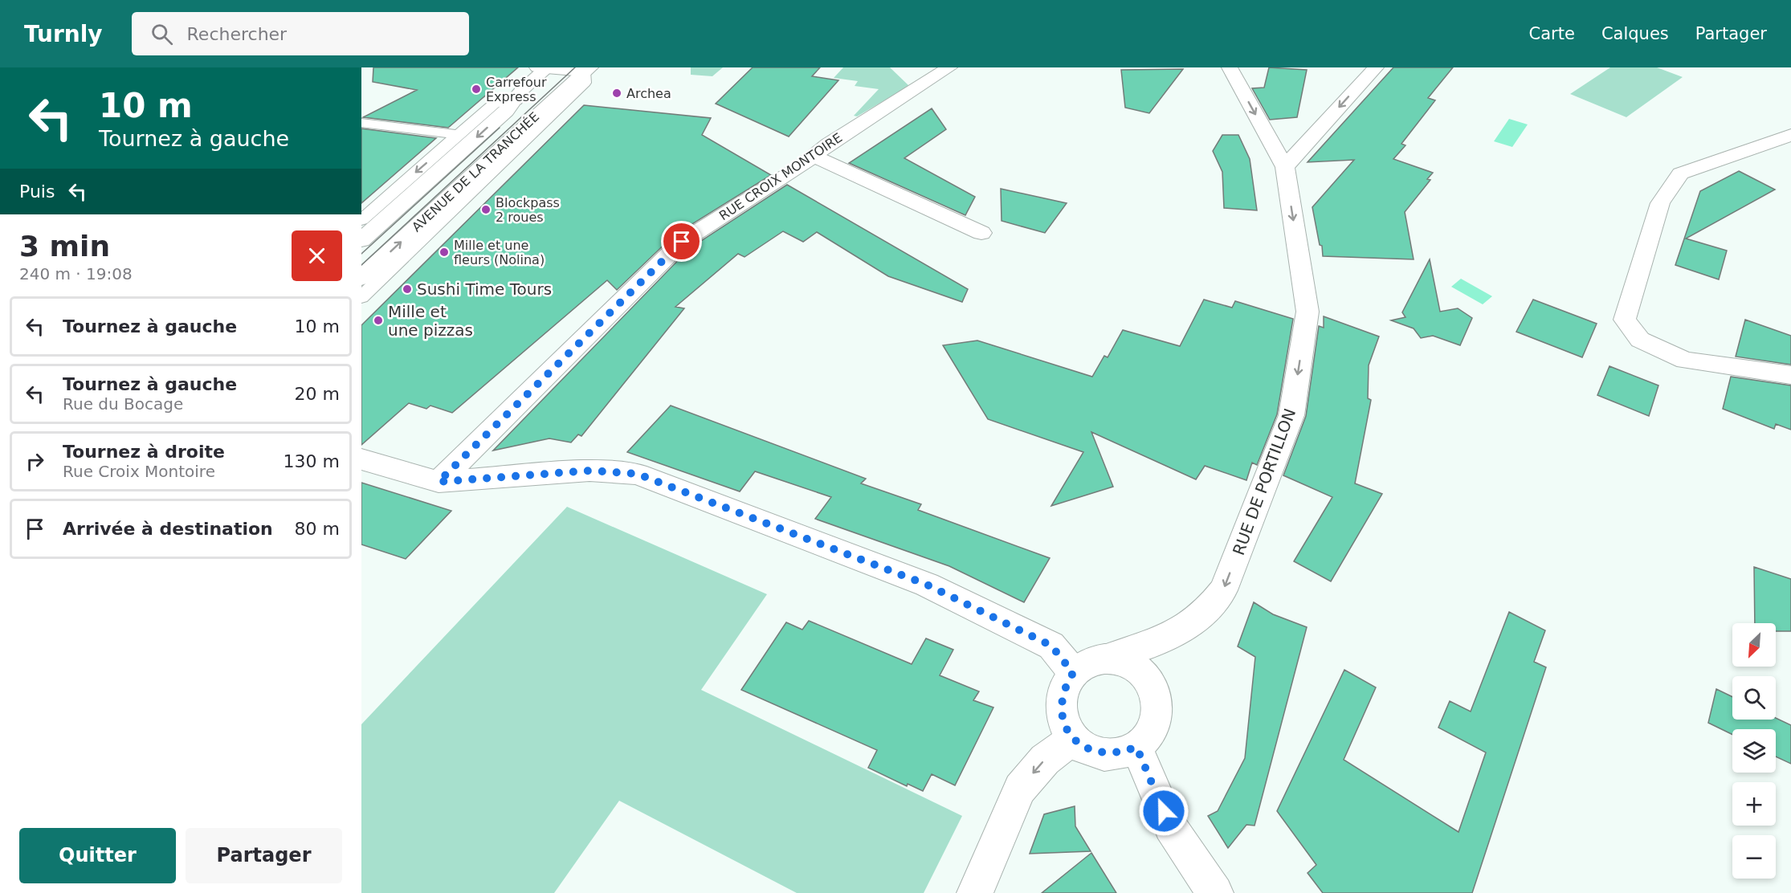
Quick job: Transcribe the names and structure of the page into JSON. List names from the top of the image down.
{
  "streets": {
    "street": ["AVENUE DE LA TRANCHÉE", "RUE CROIX MONTOIRE", "RUE DE PORTILLON"]
  },
  "one_way": ["RUE DE PORTILLON"],
  "places": [
    "Carrefour Express",
    "Archea",
    "Blockpass 2 roues",
    "Mille et une fleurs (Nolina)",
    "Sushi Time Tours",
    "Mille et une pizzas"
  ],
  "north": "bottom left",
  "page": {
    "header": "Turnly",
    "search": "Rechercher",
    "nav": ["Carte", "Calques", "Partager"],
    "turn": ["10 m", "Tournez à gauche"],
    "then": "Puis",
    "heading": ["3 min", "240 m · 19:08"],
    "list": [
      {
        "name": "Tournez à gauche",
        "value": "10 m"
      },
      {
        "name": "Tournez à gauche",
        "note": "Rue du Bocage",
        "value": "20 m"
      },
      {
        "name": "Tournez à droite",
        "note": "Rue Croix Montoire",
        "value": "130 m"
      },
      {
        "name": "Arrivée à destination",
        "value": "80 m"
      }
    ],
    "map_buttons": ["+", "−"],
    "buttons": ["Quitter", "Partager"]
  }
}
